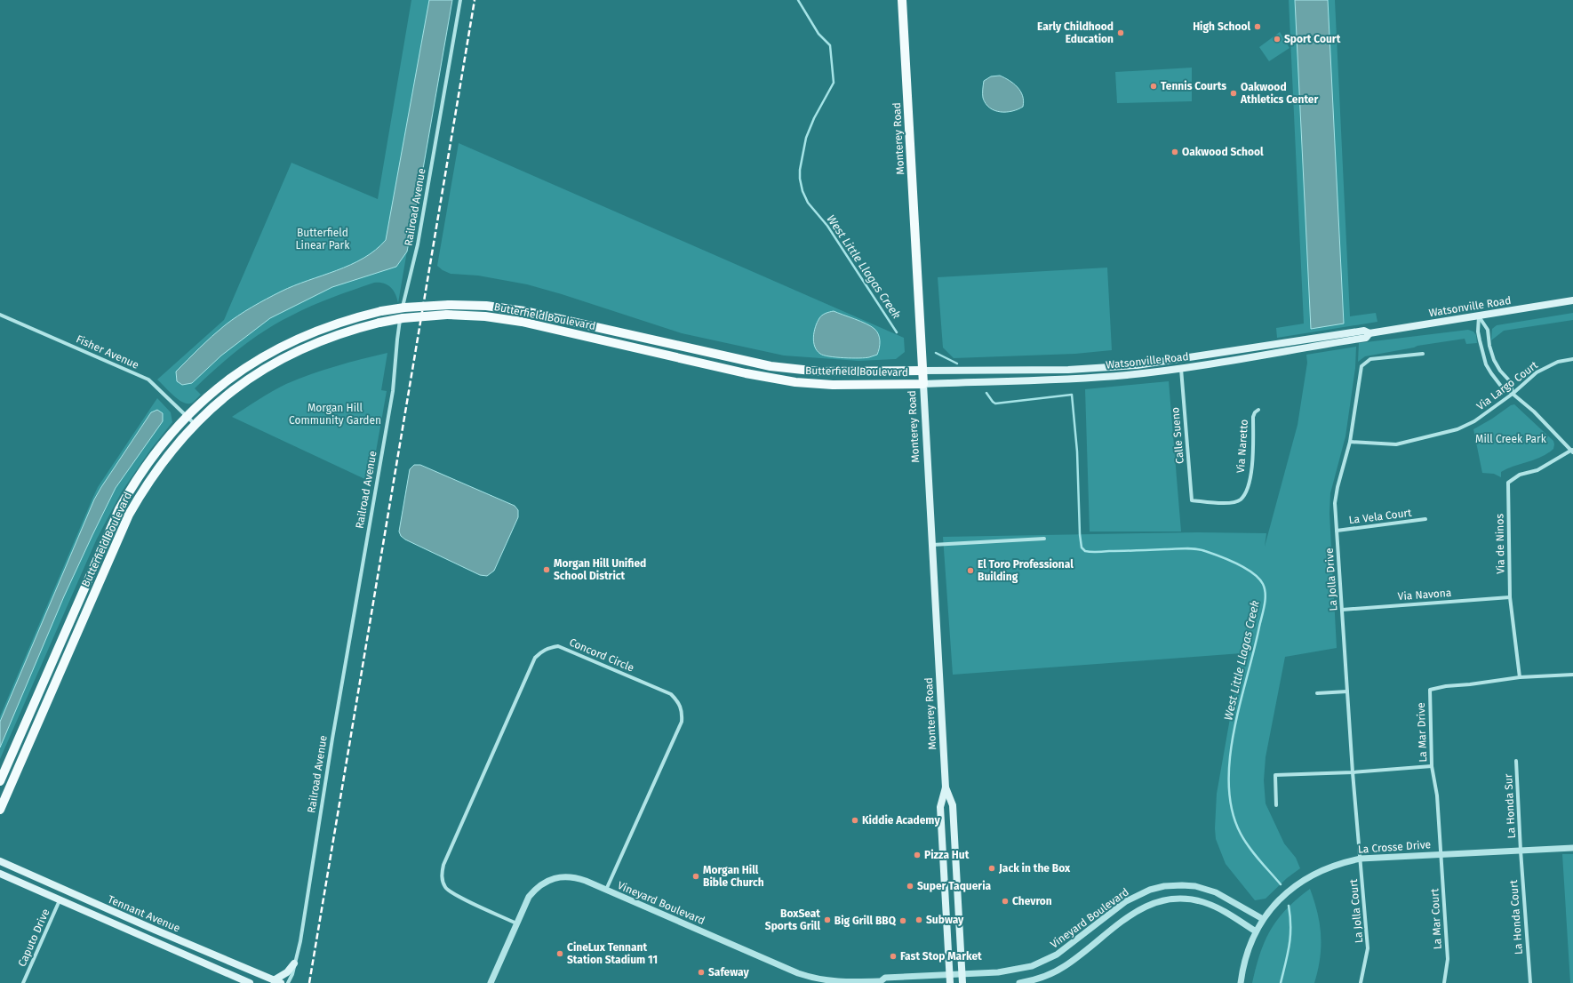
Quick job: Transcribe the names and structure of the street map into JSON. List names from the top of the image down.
{
  "streets": {
    "main road": [
      "Monterey Road",
      "Watsonville Road",
      "Butterfield Boulevard",
      "Tennant Avenue"
    ],
    "street": [
      "Railroad Avenue",
      "Fisher Avenue",
      "Via Largo Court",
      "Calle Sueno",
      "Via Naretto",
      "La Vela Court",
      "Via de Ninos",
      "La Jolla Drive",
      "Via Navona",
      "Concord Circle",
      "La Mar Drive",
      "La Honda Sur",
      "La Crosse Drive",
      "Vineyard Boulevard",
      "La Jolla Court",
      "La Honda Court",
      "La Mar Court",
      "Caputo Drive"
    ]
  },
  "crossings": [
    ["Monterey Road", "Watsonville Road"],
    ["Monterey Road", "Butterfield Boulevard"],
    ["Monterey Road", "Vineyard Boulevard"],
    ["Watsonville Road", "Butterfield Boulevard"],
    ["Watsonville Road", "Calle Sueno"],
    ["Butterfield Boulevard", "Fisher Avenue"],
    ["Via Largo Court", "La Jolla Drive"],
    ["Calle Sueno", "Via Naretto"],
    ["La Vela Court", "La Jolla Drive"],
    ["Via de Ninos", "Via Navona"],
    ["Via de Ninos", "La Mar Drive"],
    ["La Jolla Drive", "Via Navona"],
    ["La Jolla Drive", "La Crosse Drive"],
    ["La Jolla Drive", "La Jolla Court"],
    ["Concord Circle", "Vineyard Boulevard"],
    ["La Mar Drive", "La Crosse Drive"],
    ["La Mar Drive", "La Mar Court"],
    ["La Honda Sur", "La Crosse Drive"],
    ["La Honda Sur", "La Honda Court"],
    ["La Crosse Drive", "Vineyard Boulevard"],
    ["La Crosse Drive", "La Jolla Court"],
    ["La Crosse Drive", "La Honda Court"],
    ["La Crosse Drive", "La Mar Court"],
    ["Tennant Avenue", "Caputo Drive"]
  ],
  "water": ["West Little Llagas Creek"],
  "parks": ["Butterfield Linear Park", "Morgan Hill Community Garden", "Mill Creek Park"],
  "places": [
    "High School",
    "Early Childhood Education",
    "Sport Court",
    "Tennis Courts",
    "Oakwood Athletics Center",
    "Oakwood School",
    "Morgan Hill Unified School District",
    "El Toro Professional Building",
    "Kiddie Academy",
    "Pizza Hut",
    "Jack in the Box",
    "Morgan Hill Bible Church",
    "Super Taqueria",
    "Chevron",
    "BoxSeat Sports Grill",
    "Subway",
    "Big Grill BBQ",
    "CineLux Tennant Station Stadium 11",
    "Fast Stop Market",
    "Safeway"
  ]
}
